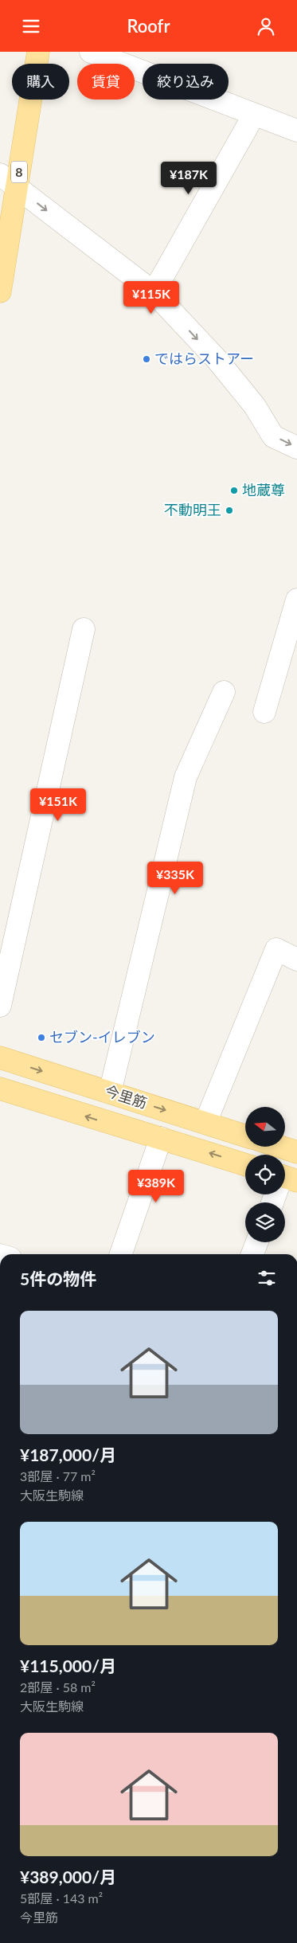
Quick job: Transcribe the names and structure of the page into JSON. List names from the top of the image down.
{
  "streets": {
    "main road": ["8", "今里筋"]
  },
  "places": [
    "ではらストアー",
    "地蔵尊",
    "不動明王",
    "セブン-イレブン"
  ],
  "north": "left",
  "page": {
    "header": "Roofr",
    "chip": ["購入", "賃貸", "絞り込み"],
    "price": [
      "¥187K",
      "¥115K",
      "¥151K",
      "¥335K",
      "¥389K"
    ],
    "heading": "5件の物件",
    "list": [
      {
        "name": "¥187,000/月",
        "note": "3部屋 · 77 m² · 大阪生駒線"
      },
      {
        "name": "¥115,000/月",
        "note": "2部屋 · 58 m² · 大阪生駒線"
      },
      {
        "name": "¥389,000/月",
        "note": "5部屋 · 143 m² · 今里筋"
      }
    ]
  }
}
